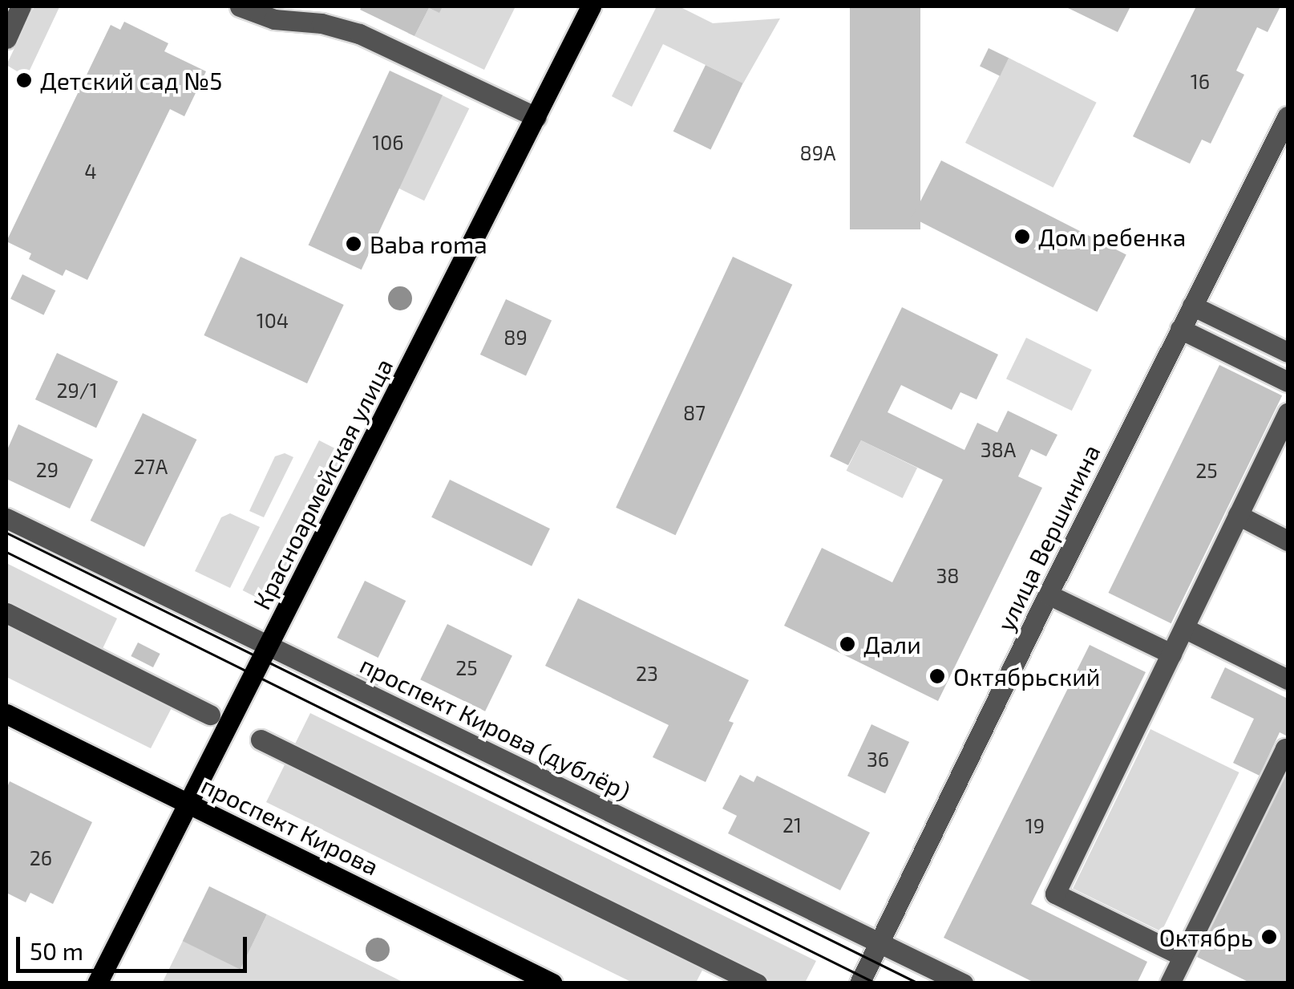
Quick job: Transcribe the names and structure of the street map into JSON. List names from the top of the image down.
{
  "streets": {
    "main road": ["Красноармейская улица", "проспект Кирова"],
    "street": ["улица Вершинина", "проспект Кирова (дублёр)"]
  },
  "crossings": [
    ["Красноармейская улица", "проспект Кирова (дублёр)"],
    ["Красноармейская улица", "проспект Кирова"],
    ["улица Вершинина", "проспект Кирова (дублёр)"]
  ],
  "places": [
    "Детский сад №5",
    "Дом ребенка",
    "Baba roma",
    "Дали",
    "Октябрьский",
    "Октябрь"
  ],
  "house_numbers": [
    "16",
    "106",
    "89А",
    "4",
    "104",
    "89",
    "29/1",
    "87",
    "38А",
    "27А",
    "29",
    "25",
    "38",
    "25",
    "23",
    "36",
    "21",
    "19",
    "26"
  ],
  "scale_bar": "50 m"
}
